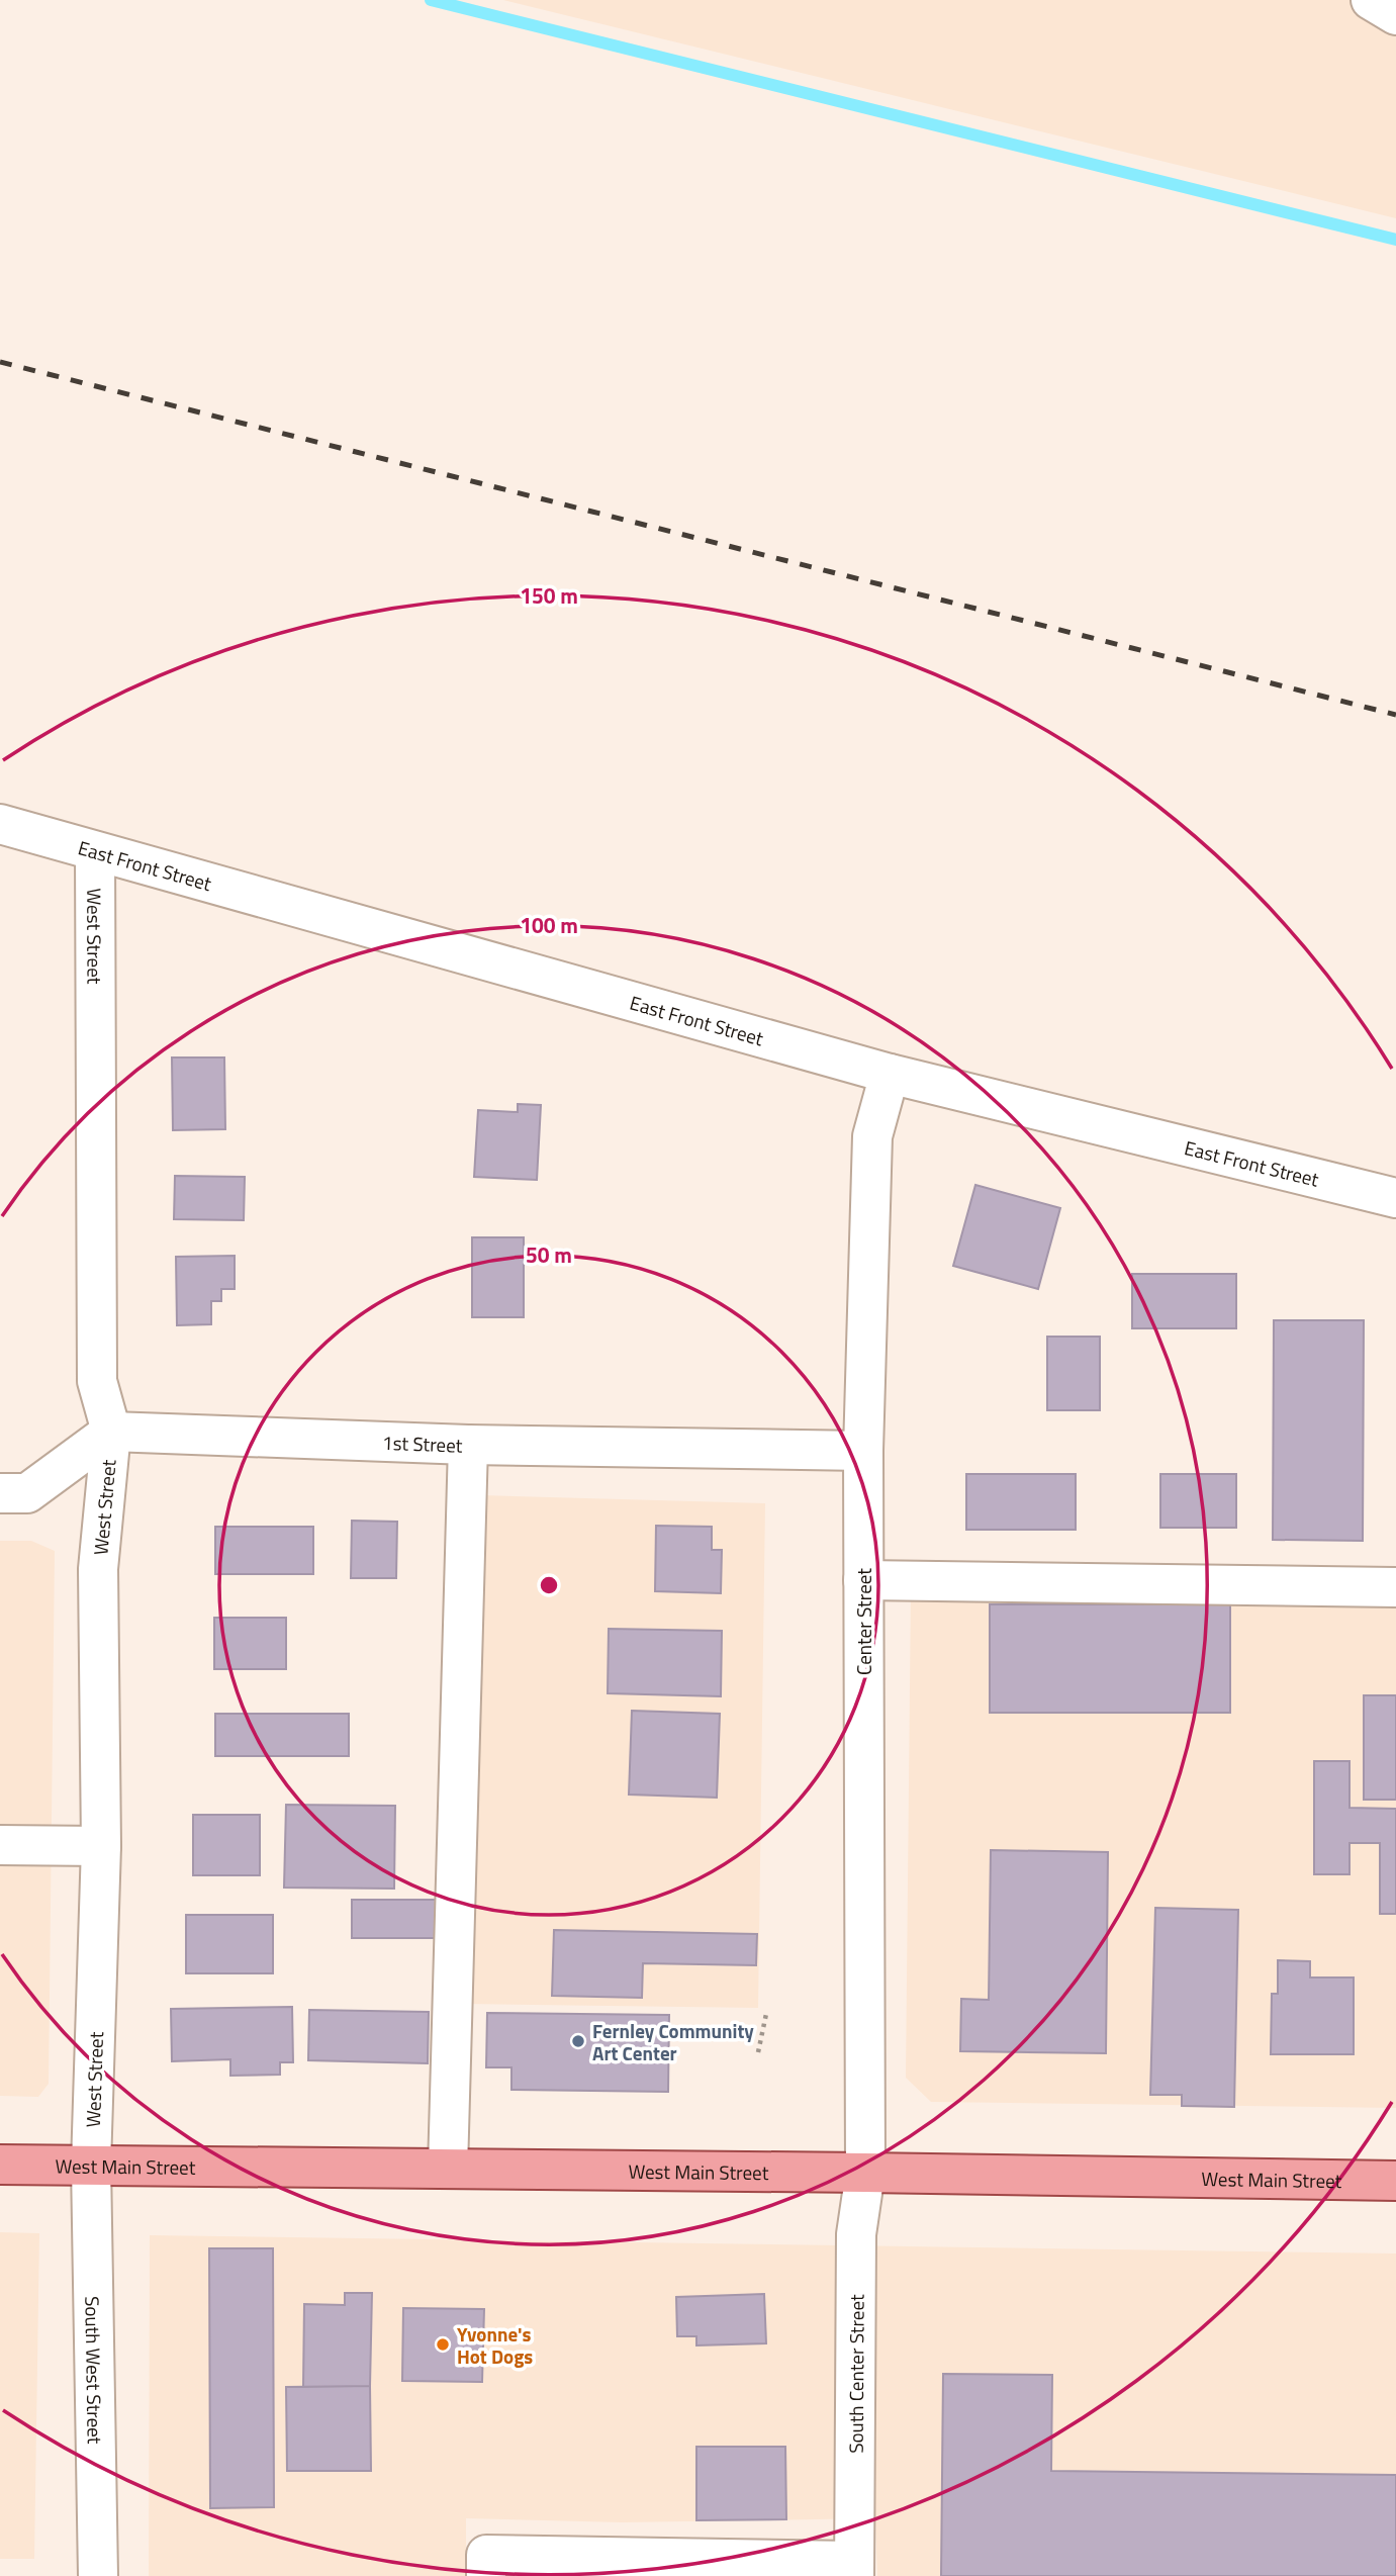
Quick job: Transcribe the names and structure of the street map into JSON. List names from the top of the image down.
{
  "streets": {
    "main road": ["West Main Street"],
    "street": [
      "East Front Street",
      "West Street",
      "1st Street",
      "Center Street",
      "South West Street",
      "South Center Street"
    ]
  },
  "crossings": [
    ["East Front Street", "West Street"],
    ["East Front Street", "Center Street"],
    ["West Street", "1st Street"],
    ["West Street", "West Main Street"],
    ["West Street", "South West Street"],
    ["1st Street", "Center Street"],
    ["Center Street", "West Main Street"],
    ["Center Street", "South Center Street"],
    ["West Main Street", "South West Street"],
    ["West Main Street", "South Center Street"]
  ],
  "places": ["Fernley Community Art Center", "Yvonne's Hot Dogs"],
  "rings": ["150 m", "100 m", "50 m"]
}
